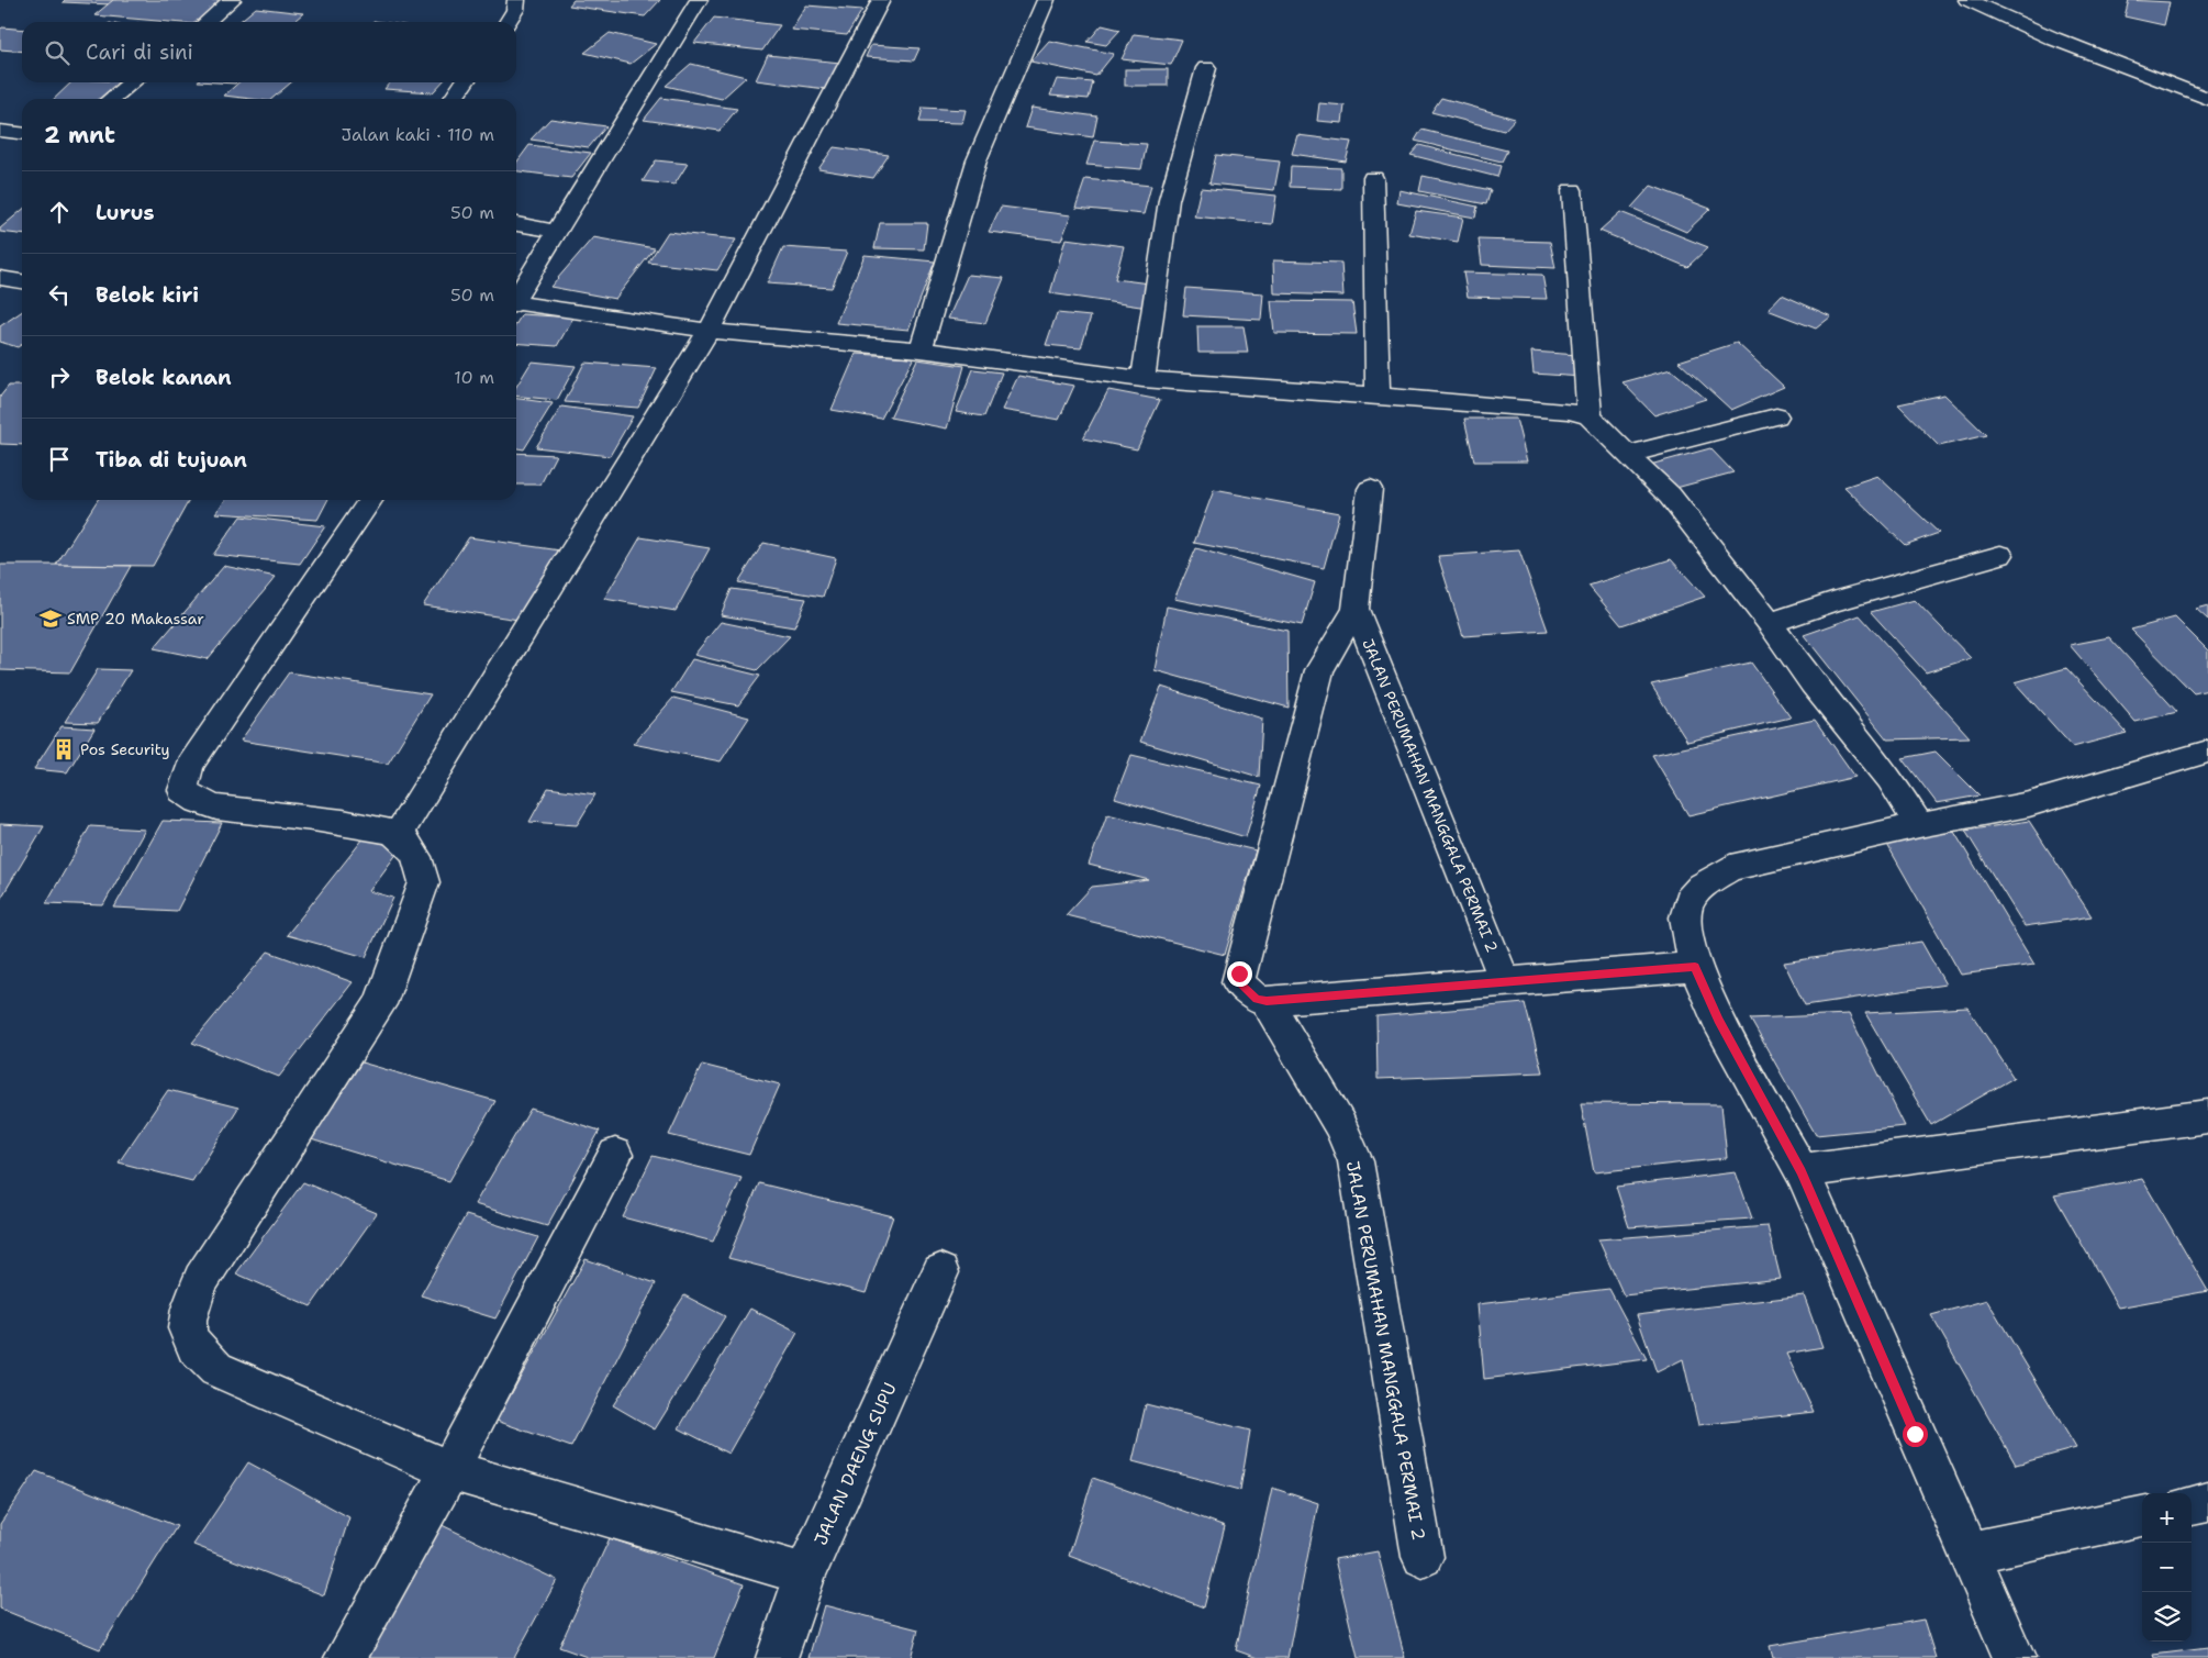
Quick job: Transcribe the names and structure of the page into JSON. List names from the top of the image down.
{
  "streets": {
    "street": ["JALAN PERUMAHAN MANGGALA PERMAI 2", "JALAN DAENG SUPU"]
  },
  "places": {
    "school or university": ["SMP 20 Makassar"],
    "building": ["Pos Security"]
  },
  "page": {
    "search": "Cari di sini",
    "heading": ["2 mnt", "Jalan kaki · 110 m"],
    "list": [
      ["Lurus", "50 m"],
      ["Belok kiri", "50 m"],
      ["Belok kanan", "10 m"],
      "Tiba di tujuan"
    ],
    "map_buttons": ["+", "−"]
  }
}
